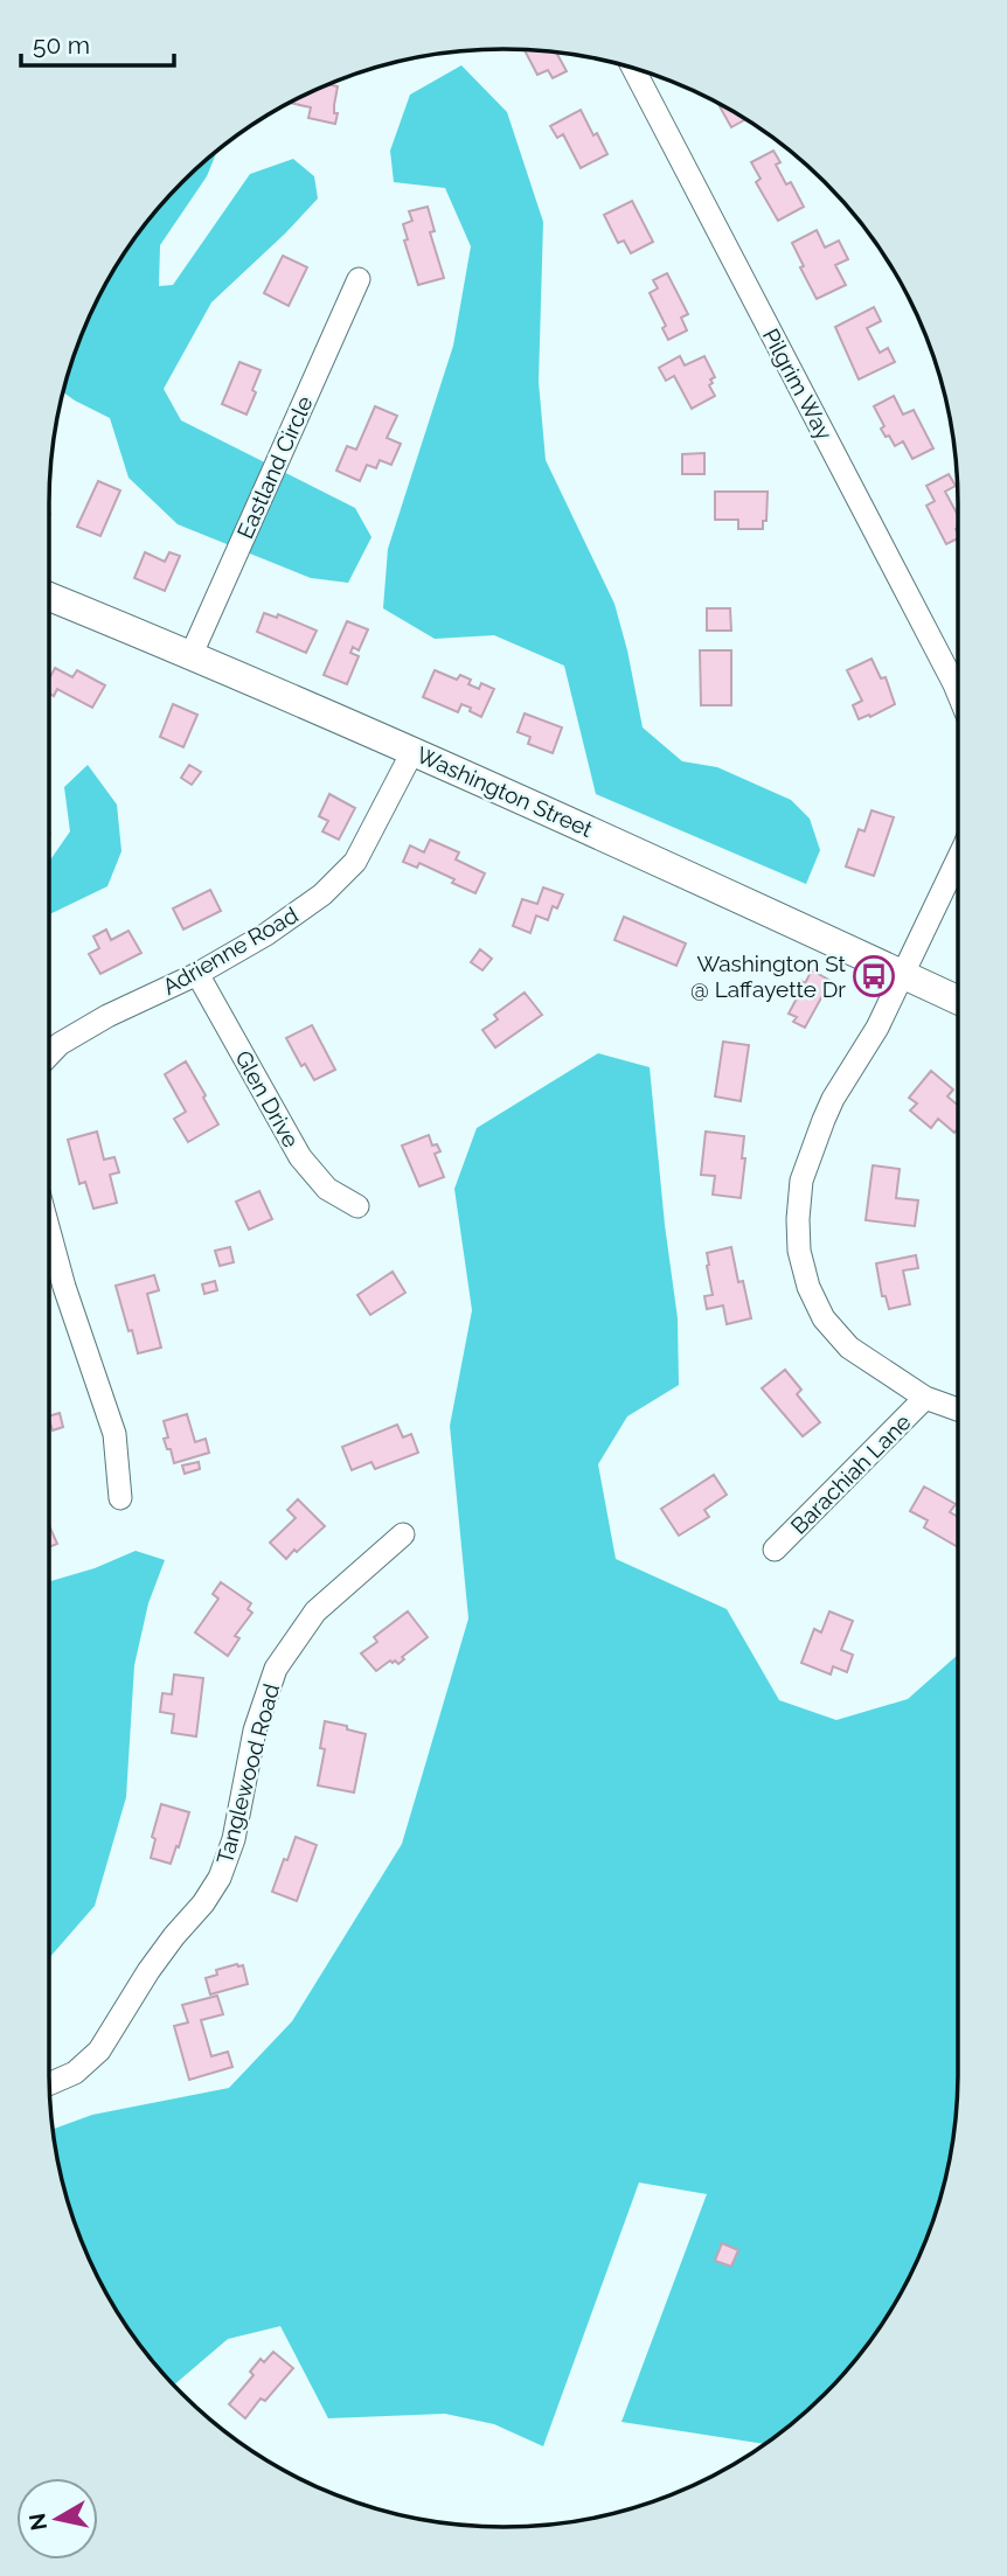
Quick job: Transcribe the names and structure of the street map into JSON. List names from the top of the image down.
{
  "streets": {
    "main road": ["Washington Street"],
    "street": [
      "Pilgrim Way",
      "Eastland Circle",
      "Adrienne Road",
      "Glen Drive",
      "Barachiah Lane",
      "Tanglewood Road"
    ]
  },
  "crossings": [
    ["Eastland Circle", "Washington Street"],
    ["Washington Street", "Adrienne Road"],
    ["Adrienne Road", "Glen Drive"]
  ],
  "places": {
    "bus stop": ["Washington St @ Laffayette Dr"]
  },
  "scale_bar": "50 m",
  "north": "left"
}
